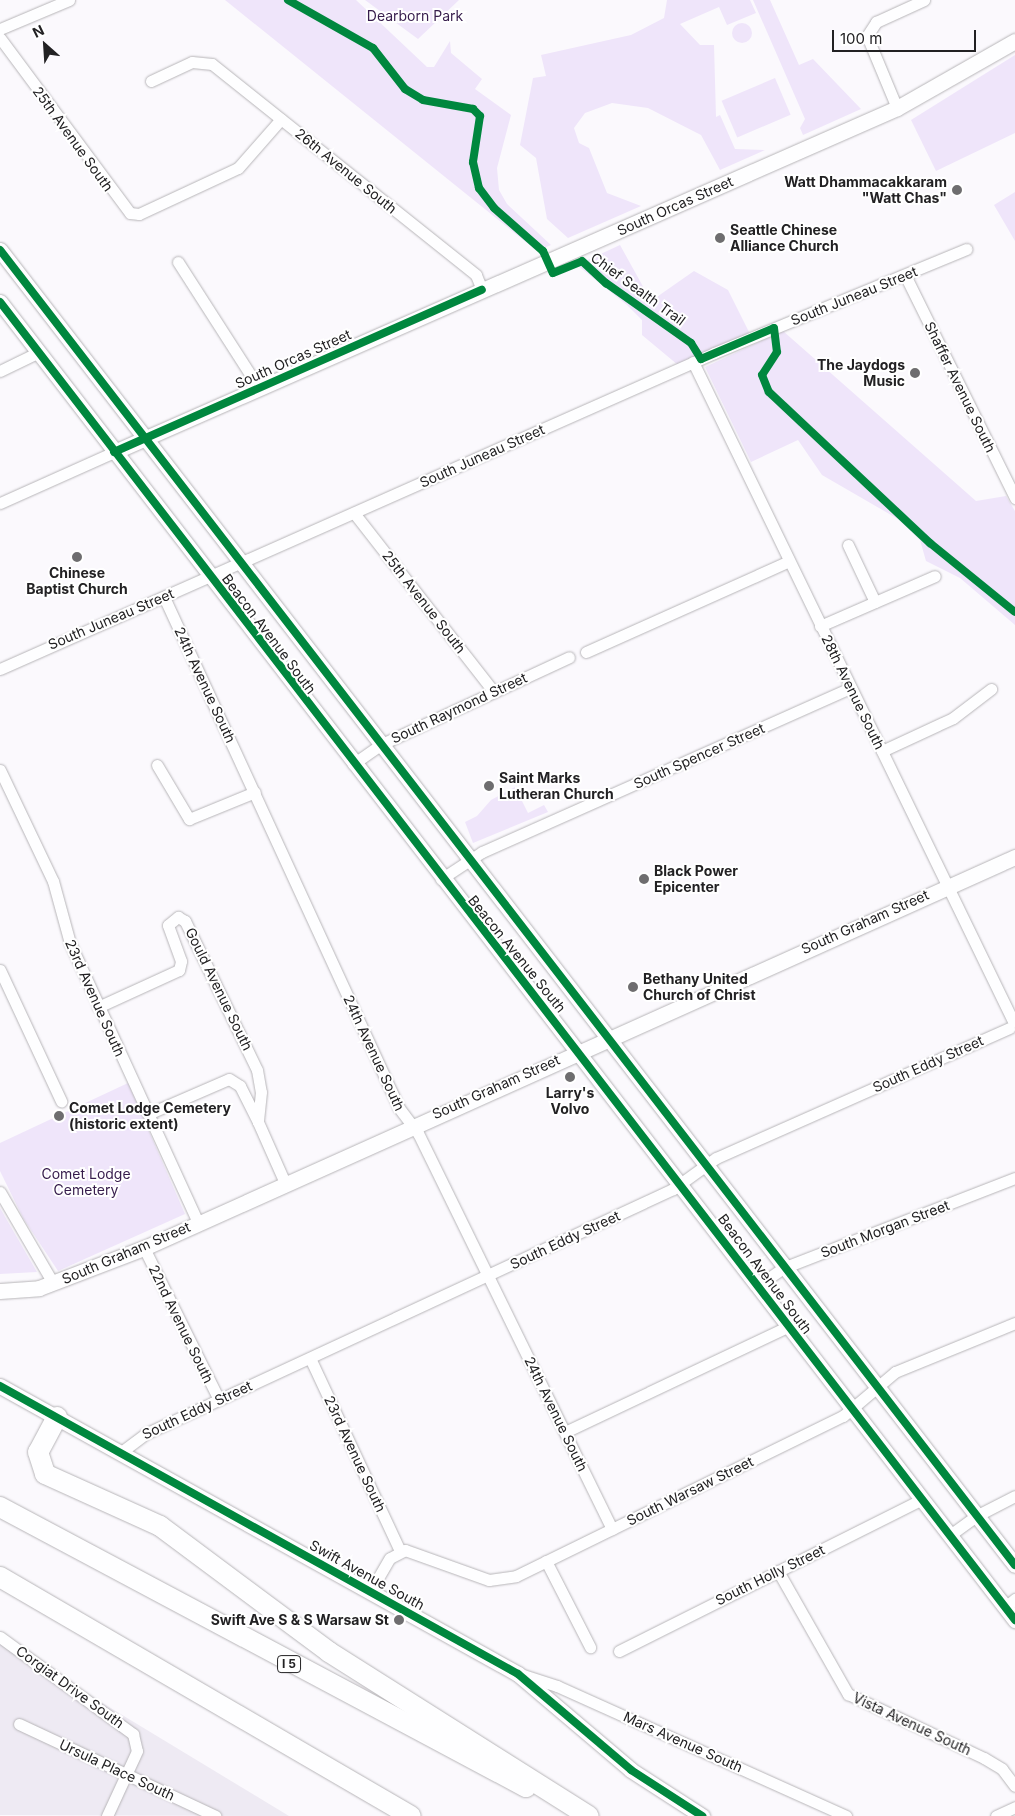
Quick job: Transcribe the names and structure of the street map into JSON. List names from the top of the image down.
{
  "streets": {
    "highway": ["I 5"],
    "main road": [
      "South Orcas Street",
      "Beacon Avenue South",
      "South Graham Street",
      "Swift Avenue South"
    ],
    "street": [
      "25th Avenue South",
      "26th Avenue South",
      "South Juneau Street",
      "Shaffer Avenue South",
      "24th Avenue South",
      "28th Avenue South",
      "South Raymond Street",
      "South Spencer Street",
      "Gould Avenue South",
      "23rd Avenue South",
      "South Eddy Street",
      "South Morgan Street",
      "22nd Avenue South",
      "South Warsaw Street",
      "South Holly Street",
      "Corgiat Drive South",
      "Vista Avenue South",
      "Mars Avenue South",
      "Ursula Place South"
    ],
    "cycle path": ["Chief Sealth Trail"]
  },
  "crossings": [
    ["25th Avenue South", "26th Avenue South"],
    ["25th Avenue South", "South Juneau Street"],
    ["25th Avenue South", "South Raymond Street"],
    ["26th Avenue South", "South Orcas Street"],
    ["South Orcas Street", "Beacon Avenue South"],
    ["South Juneau Street", "Shaffer Avenue South"],
    ["South Juneau Street", "Beacon Avenue South"],
    ["South Juneau Street", "24th Avenue South"],
    ["South Juneau Street", "28th Avenue South"],
    ["Beacon Avenue South", "South Raymond Street"],
    ["Beacon Avenue South", "South Spencer Street"],
    ["Beacon Avenue South", "South Graham Street"],
    ["Beacon Avenue South", "South Eddy Street"],
    ["Beacon Avenue South", "South Morgan Street"],
    ["Beacon Avenue South", "South Warsaw Street"],
    ["Beacon Avenue South", "South Holly Street"],
    ["24th Avenue South", "South Graham Street"],
    ["24th Avenue South", "South Eddy Street"],
    ["24th Avenue South", "South Warsaw Street"],
    ["28th Avenue South", "South Spencer Street"],
    ["28th Avenue South", "South Graham Street"],
    ["28th Avenue South", "South Eddy Street"],
    ["South Graham Street", "Gould Avenue South"],
    ["South Graham Street", "23rd Avenue South"],
    ["South Graham Street", "22nd Avenue South"],
    ["Gould Avenue South", "23rd Avenue South"],
    ["23rd Avenue South", "South Eddy Street"],
    ["23rd Avenue South", "South Warsaw Street"],
    ["South Eddy Street", "22nd Avenue South"],
    ["South Eddy Street", "Swift Avenue South"],
    ["Swift Avenue South", "Mars Avenue South"],
    ["South Holly Street", "Vista Avenue South"],
    ["Corgiat Drive South", "Ursula Place South"]
  ],
  "parks": ["Dearborn Park", "Comet Lodge Cemetery"],
  "places": [
    "Watt Dhammacakkaram \"Watt Chas\"",
    "Seattle Chinese Alliance Church",
    "The Jaydogs Music",
    "Chinese Baptist Church",
    "Saint Marks Lutheran Church",
    "Black Power Epicenter",
    "Bethany United Church of Christ",
    "Larry's Volvo",
    "Comet Lodge Cemetery (historic extent)",
    "Swift Ave S & S Warsaw St"
  ],
  "scale_bar": "100 m",
  "north": "top left"
}
